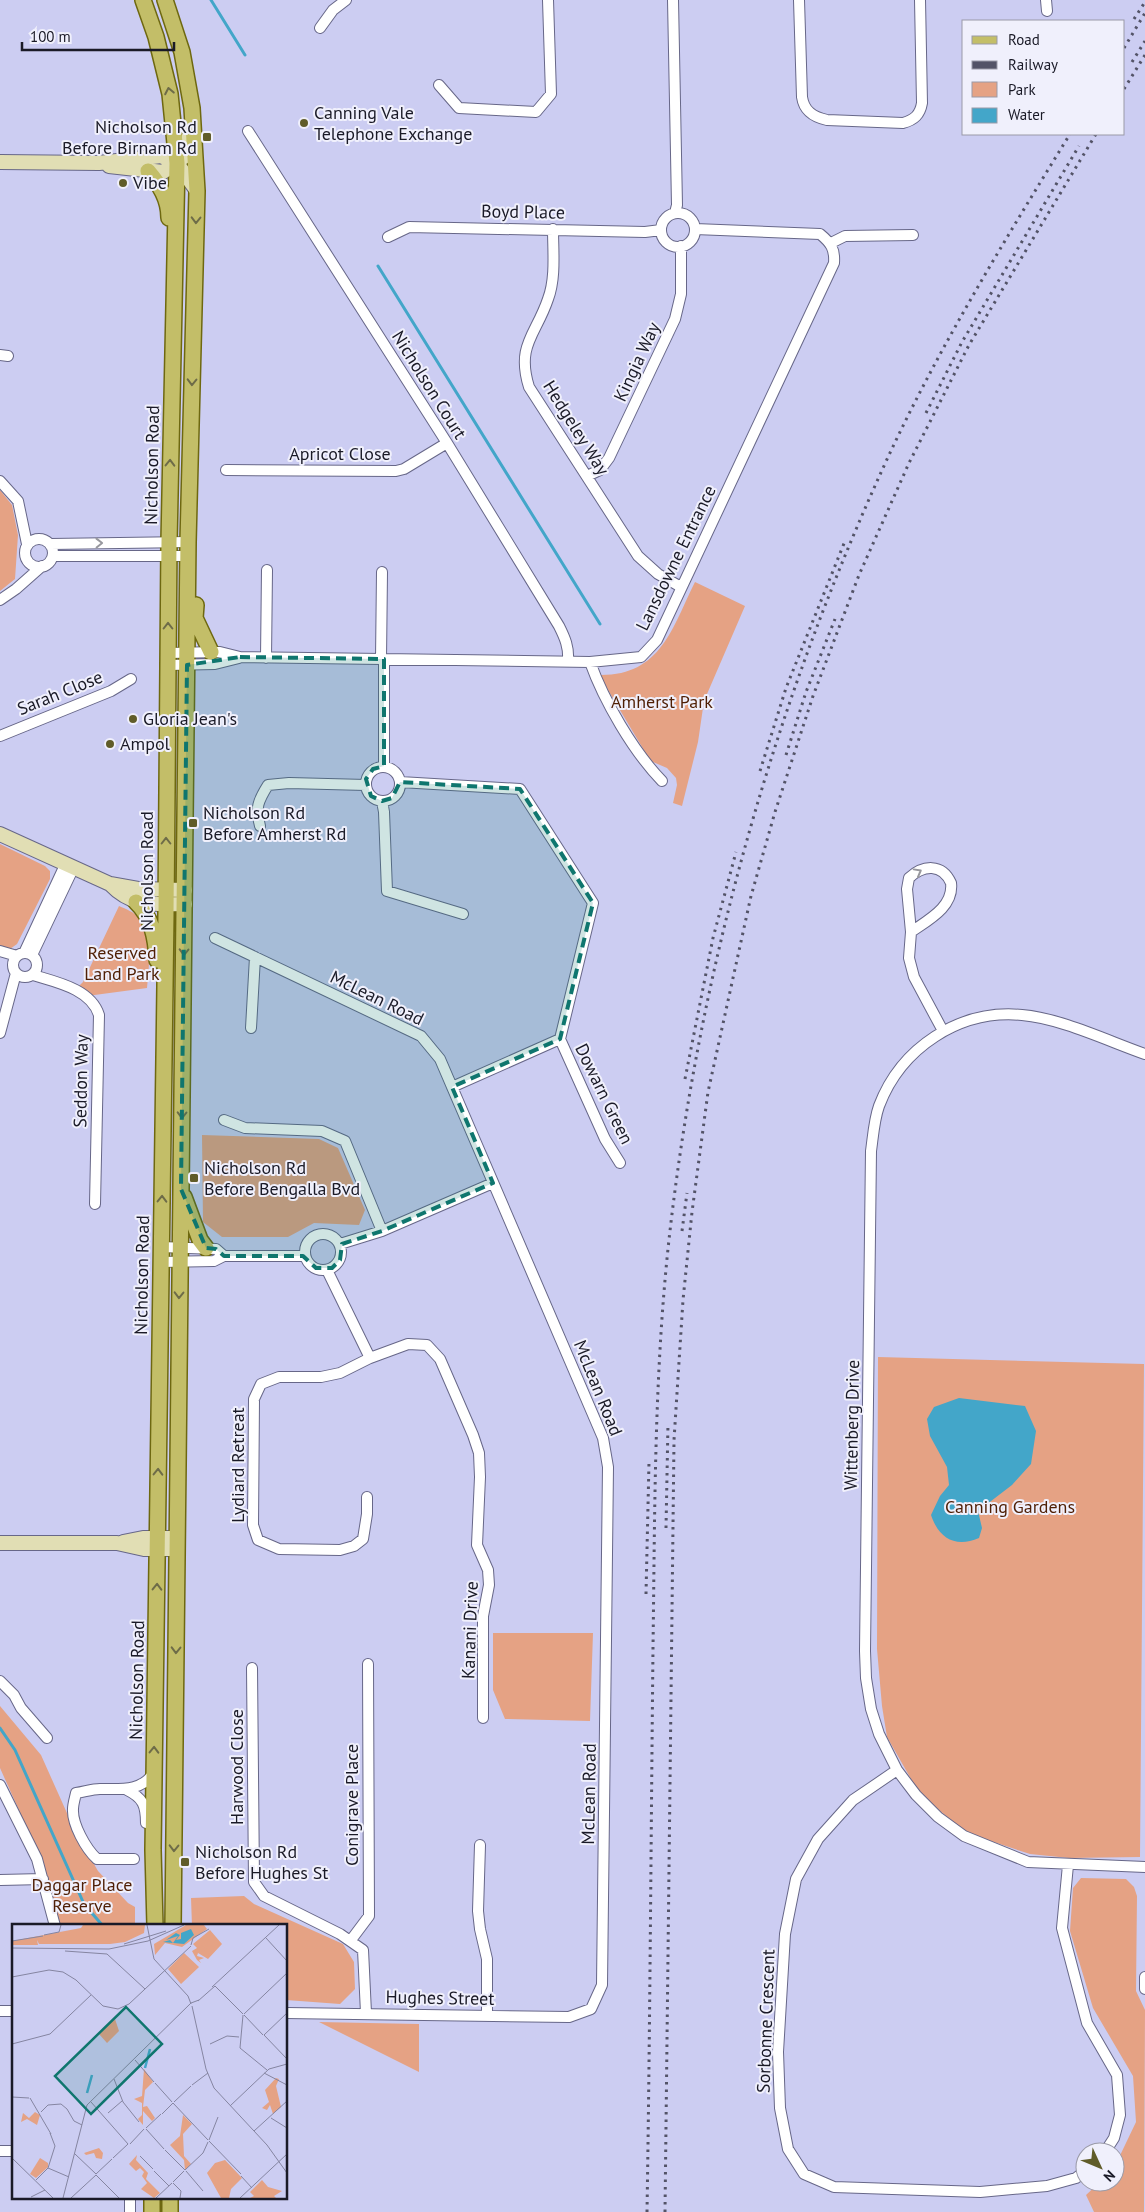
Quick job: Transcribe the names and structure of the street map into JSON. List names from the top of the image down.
{
  "streets": {
    "main road": ["Nicholson Road"],
    "street": [
      "Boyd Place",
      "Kingia Way",
      "Nicholson Court",
      "Hedgeley Way",
      "Apricot Close",
      "Lansdowne Entrance",
      "Sarah Close",
      "McLean Road",
      "Seddon Way",
      "Dowarn Green",
      "Wittenberg Drive",
      "Lydiard Retreat",
      "Kanani Drive",
      "Harwood Close",
      "Conigrave Place",
      "Hughes Street",
      "Sorbonne Crescent"
    ]
  },
  "crossings": [
    ["Boyd Place", "Kingia Way"],
    ["Boyd Place", "Hedgeley Way"],
    ["Kingia Way", "Hedgeley Way"],
    ["Nicholson Court", "Apricot Close"],
    ["Nicholson Court", "Lansdowne Entrance"],
    ["Hedgeley Way", "Lansdowne Entrance"],
    ["Nicholson Road", "Lansdowne Entrance"],
    ["McLean Road", "Hughes Street"],
    ["Wittenberg Drive", "Sorbonne Crescent"],
    ["Lydiard Retreat", "Kanani Drive"],
    ["Harwood Close", "Conigrave Place"]
  ],
  "parks": [
    "Amherst Park",
    "Reserved Land Park",
    "Canning Gardens",
    "Daggar Place Reserve"
  ],
  "places": {
    "other": [
      "Canning Vale Telephone Exchange",
      "Vibe",
      "Gloria Jean's",
      "Ampol"
    ],
    "transit": [
      "Nicholson Rd Before Birnam Rd",
      "Nicholson Rd Before Amherst Rd",
      "Nicholson Rd Before Bengalla Bvd",
      "Nicholson Rd Before Hughes St"
    ]
  },
  "legend": [
    "Road",
    "Railway",
    "Park",
    "Water"
  ],
  "scale_bar": "100 m",
  "north": "bottom right"
}
